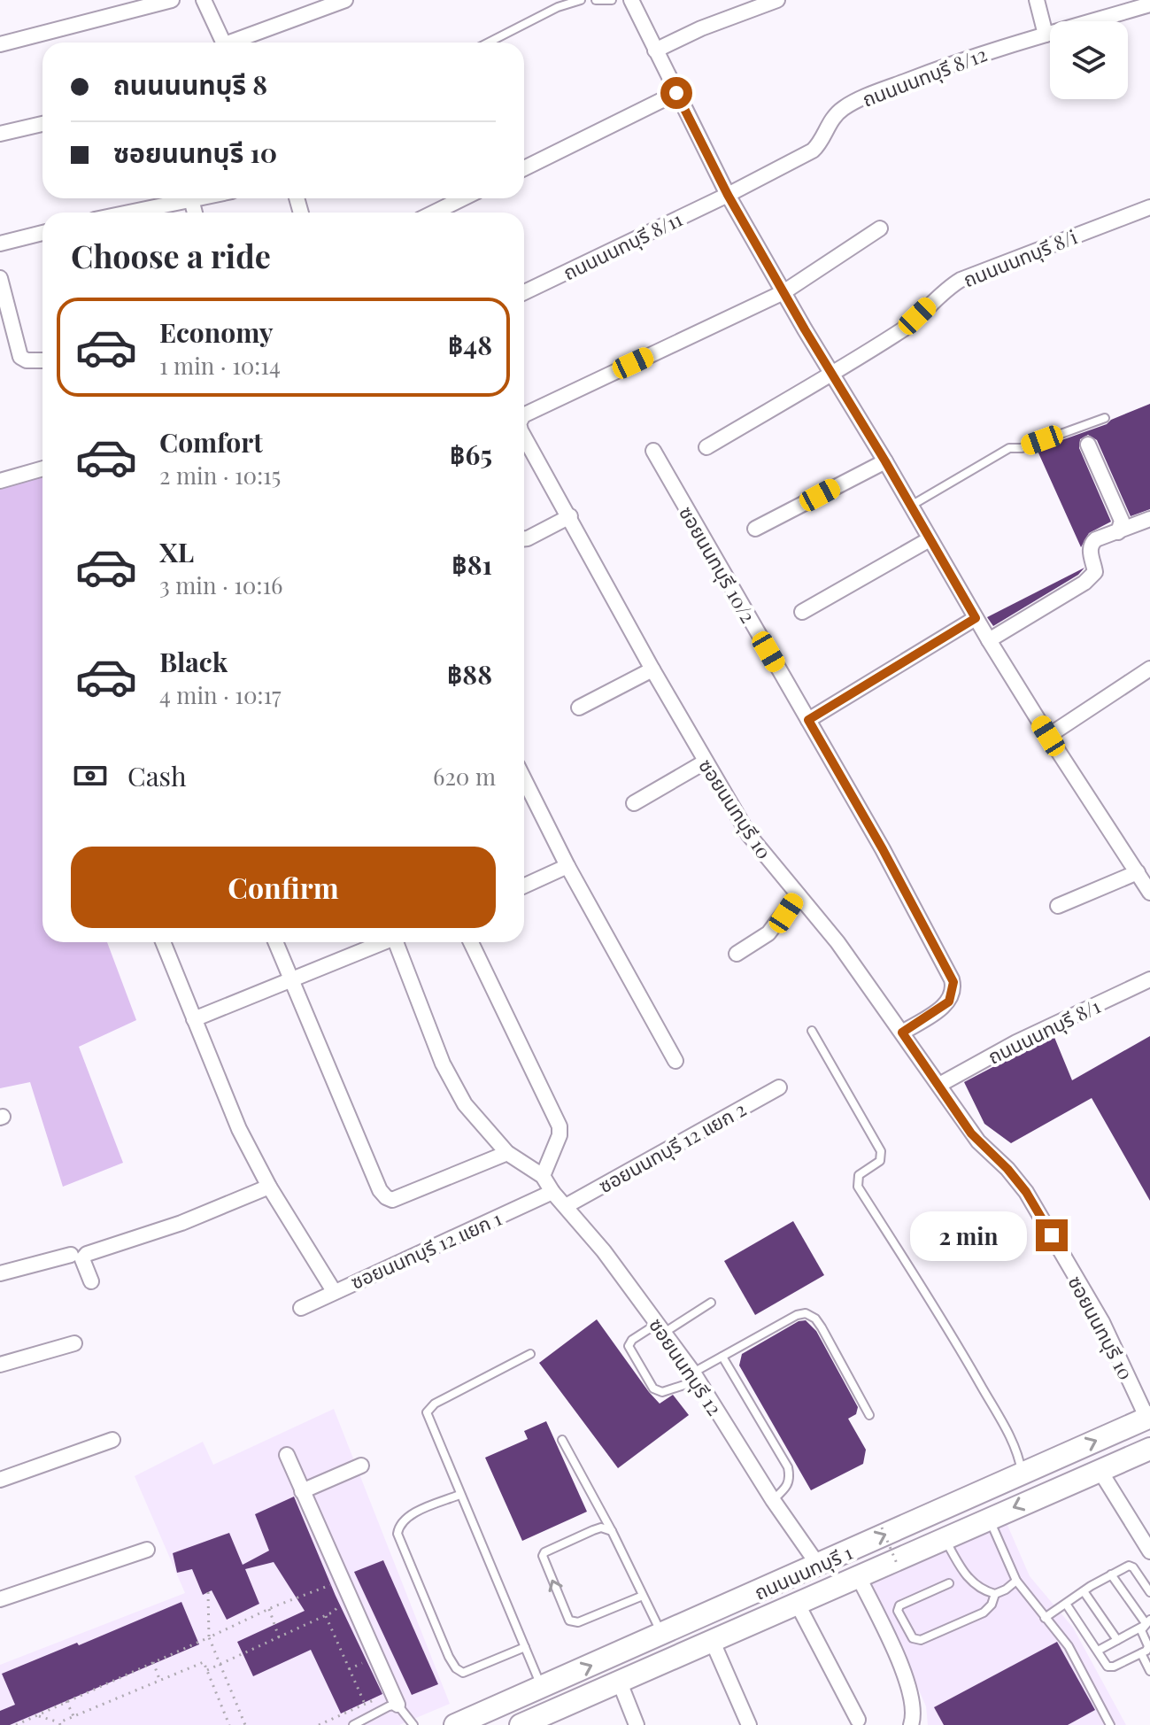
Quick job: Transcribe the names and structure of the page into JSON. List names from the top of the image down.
{
  "streets": {
    "main road": ["ถนนนนทบุรี 1"],
    "street": [
      "ถนนนนทบุรี 8/12",
      "ถนนนนทบุรี 8/11",
      "ถนนนนทบุรี 8/i",
      "ซอยนนทบุรี 10/2",
      "ซอยนนทบุรี 10",
      "ถนนนนทบุรี 8/1",
      "ซอยนนทบุรี 12 แยก 2",
      "ซอยนนทบุรี 12 แยก 1",
      "ซอยนนทบุรี 12"
    ]
  },
  "crossings": [
    ["ถนนนนทบุรี 8/12", "ถนนนนทบุรี 8/11"],
    ["ซอยนนทบุรี 10/2", "ซอยนนทบุรี 10"],
    ["ซอยนนทบุรี 10", "ถนนนนทบุรี 8/1"],
    ["ซอยนนทบุรี 10", "ถนนนนทบุรี 1"],
    ["ซอยนนทบุรี 12 แยก 2", "ซอยนนทบุรี 12"],
    ["ซอยนนทบุรี 12 แยก 1", "ซอยนนทบุรี 12"],
    ["ซอยนนทบุรี 12", "ถนนนนทบุรี 1"]
  ],
  "page": {
    "banner": ["ถนนนนทบุรี 8", "ซอยนนทบุรี 10"],
    "heading": "Choose a ride",
    "list": [
      {
        "name": "Economy",
        "note": "1 min · 10:14",
        "value": "฿48"
      },
      {
        "name": "Comfort",
        "note": "2 min · 10:15",
        "value": "฿65"
      },
      {
        "name": "XL",
        "note": "3 min · 10:16",
        "value": "฿81"
      },
      {
        "name": "Black",
        "note": "4 min · 10:17",
        "value": "฿88"
      }
    ],
    "pay": ["Cash", "620 m"],
    "buttons": "Confirm",
    "bubble": "2 min"
  }
}
